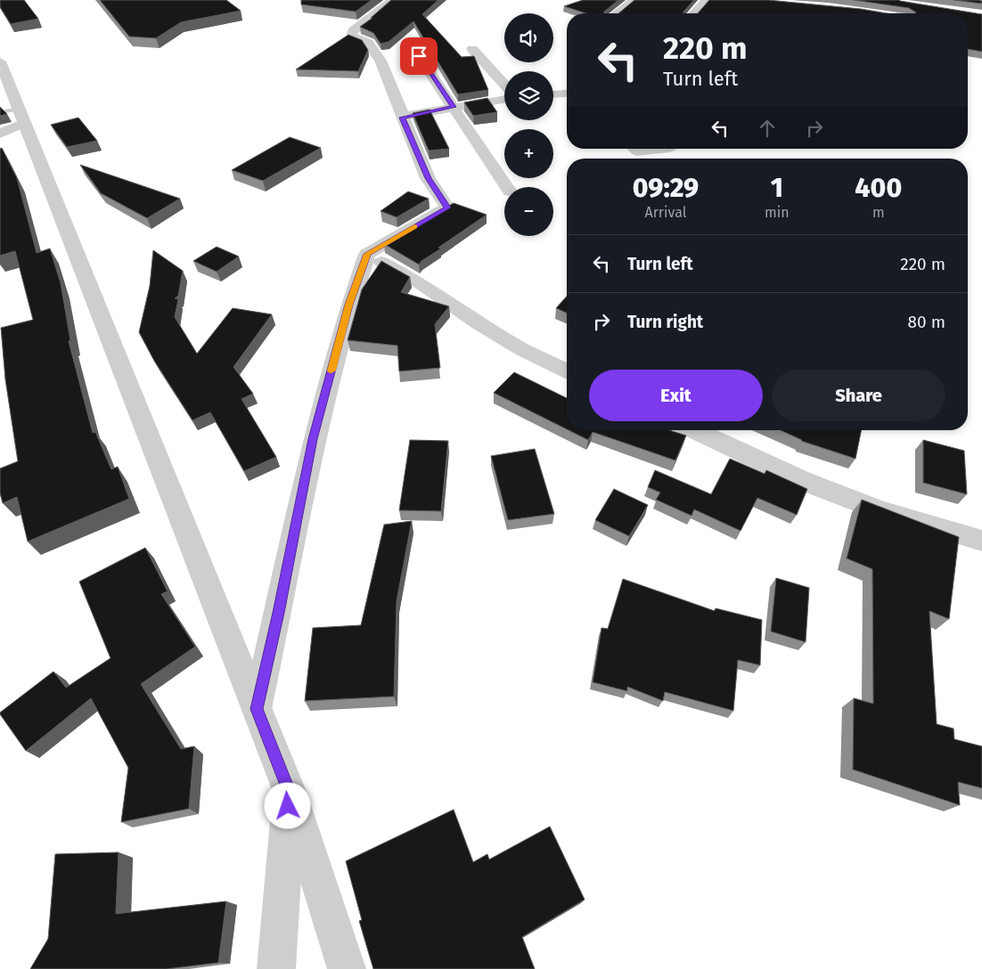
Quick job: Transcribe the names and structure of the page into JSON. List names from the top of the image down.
{
  "page": {
    "map_buttons": ["+", "−"],
    "turn": ["220 m", "Turn left"],
    "eta": [
      "09:29",
      "Arrival",
      "1",
      "min",
      "400",
      "m"
    ],
    "list": [
      {
        "name": "Turn left",
        "value": "220 m"
      },
      {
        "name": "Turn right",
        "value": "80 m"
      }
    ],
    "buttons": ["Exit", "Share"]
  }
}
